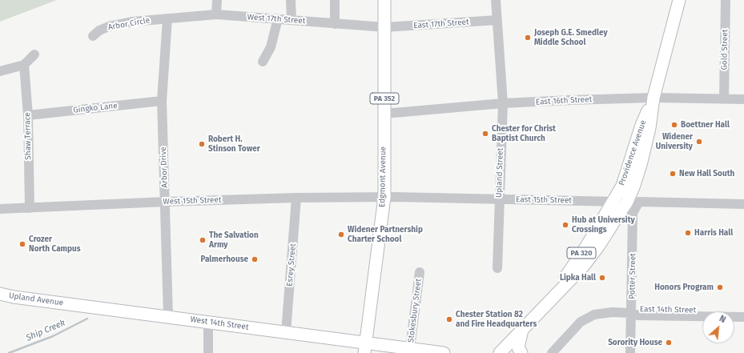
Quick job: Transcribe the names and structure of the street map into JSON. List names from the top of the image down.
{
  "streets": {
    "main road": [
      "PA 352",
      "Providence Avenue",
      "Edgmont Avenue",
      "PA 320",
      "Upland Avenue",
      "West 14th Street"
    ],
    "street": [
      "West 17th Street",
      "Arbor Circle",
      "East 17th Street",
      "Gold Street",
      "East 16th Street",
      "Gingko Lane",
      "Shaw Terrace",
      "Arbor Drive",
      "Upland Street",
      "East 15th Street",
      "West 15th Street",
      "Esrey Street",
      "Potter Street",
      "East 14th Street",
      "Stokesbury Street"
    ]
  },
  "crossings": [
    ["West 17th Street", "Arbor Circle"],
    ["West 17th Street", "East 17th Street"],
    ["West 17th Street", "Arbor Drive"],
    ["West 17th Street", "Edgmont Avenue"],
    ["Arbor Circle", "Arbor Drive"],
    ["East 17th Street", "Upland Street"],
    ["East 17th Street", "Edgmont Avenue"],
    ["Gold Street", "East 16th Street"],
    ["East 16th Street", "Providence Avenue"],
    ["East 16th Street", "Upland Street"],
    ["East 16th Street", "Edgmont Avenue"],
    ["Gingko Lane", "Shaw Terrace"],
    ["Gingko Lane", "Arbor Drive"],
    ["Shaw Terrace", "West 15th Street"],
    ["Providence Avenue", "East 15th Street"],
    ["Providence Avenue", "Potter Street"],
    ["Arbor Drive", "West 15th Street"],
    ["Arbor Drive", "West 14th Street"],
    ["Upland Street", "East 15th Street"],
    ["Edgmont Avenue", "East 15th Street"],
    ["Edgmont Avenue", "West 15th Street"],
    ["Edgmont Avenue", "West 14th Street"],
    ["East 15th Street", "West 15th Street"],
    ["East 15th Street", "Potter Street"],
    ["West 15th Street", "Esrey Street"],
    ["Esrey Street", "West 14th Street"],
    ["Potter Street", "East 14th Street"],
    ["Upland Avenue", "West 14th Street"]
  ],
  "water": ["Ship Creek"],
  "places": [
    "Joseph G.E. Smedley Middle School",
    "Boettner Hall",
    "Chester for Christ Baptist Church",
    "Widener University",
    "Robert H. Stinson Tower",
    "New Hall South",
    "Hub at University Crossings",
    "Harris Hall",
    "Widener Partnership Charter School",
    "The Salvation Army",
    "Crozer North Campus",
    "Palmerhouse",
    "Lipka Hall",
    "Honors Program",
    "Chester Station 82 and Fire Headquarters",
    "Sorority House"
  ],
  "north": "top right"
}
